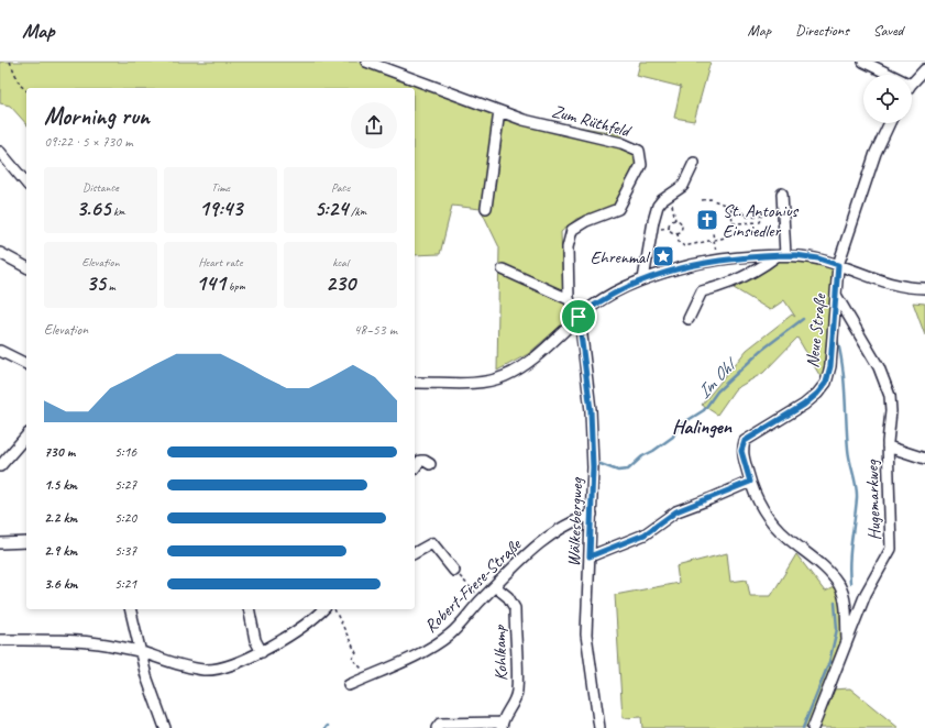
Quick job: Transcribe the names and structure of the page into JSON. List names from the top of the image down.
{
  "streets": {
    "street": [
      "Zum Rüthfeld",
      "Neue Straße",
      "Hugemarkweg",
      "Wälkesbergweg",
      "Robert-Frese-Straße",
      "Kohlkamp"
    ]
  },
  "crossings": [
    ["Zum Rüthfeld", "Wälkesbergweg"],
    ["Neue Straße", "Hugemarkweg"],
    ["Wälkesbergweg", "Robert-Frese-Straße"],
    ["Robert-Frese-Straße", "Kohlkamp"]
  ],
  "districts": ["Halingen"],
  "water": ["Im Ohl"],
  "places": {
    "church": ["St. Antonius Einsiedler"],
    "place": ["Ehrenmal"]
  },
  "page": {
    "header": "Map",
    "nav": ["Map", "Directions", "Saved"],
    "heading": ["Morning run", "09:22 · 5 × 730 m"],
    "stats": [
      ["Distance", "3.65 km"],
      ["Time", "19:43"],
      ["Pace", "5:24 /km"],
      ["Elevation", "35 m"],
      ["Heart rate", "141 bpm"],
      ["kcal", "230"]
    ],
    "chart": ["Elevation", "48–53 m"],
    "list": [
      {
        "name": "730 m",
        "note": "5:16"
      },
      {
        "name": "1.5 km",
        "note": "5:27"
      },
      {
        "name": "2.2 km",
        "note": "5:20"
      },
      {
        "name": "2.9 km",
        "note": "5:37"
      },
      {
        "name": "3.6 km",
        "note": "5:21"
      }
    ]
  }
}
